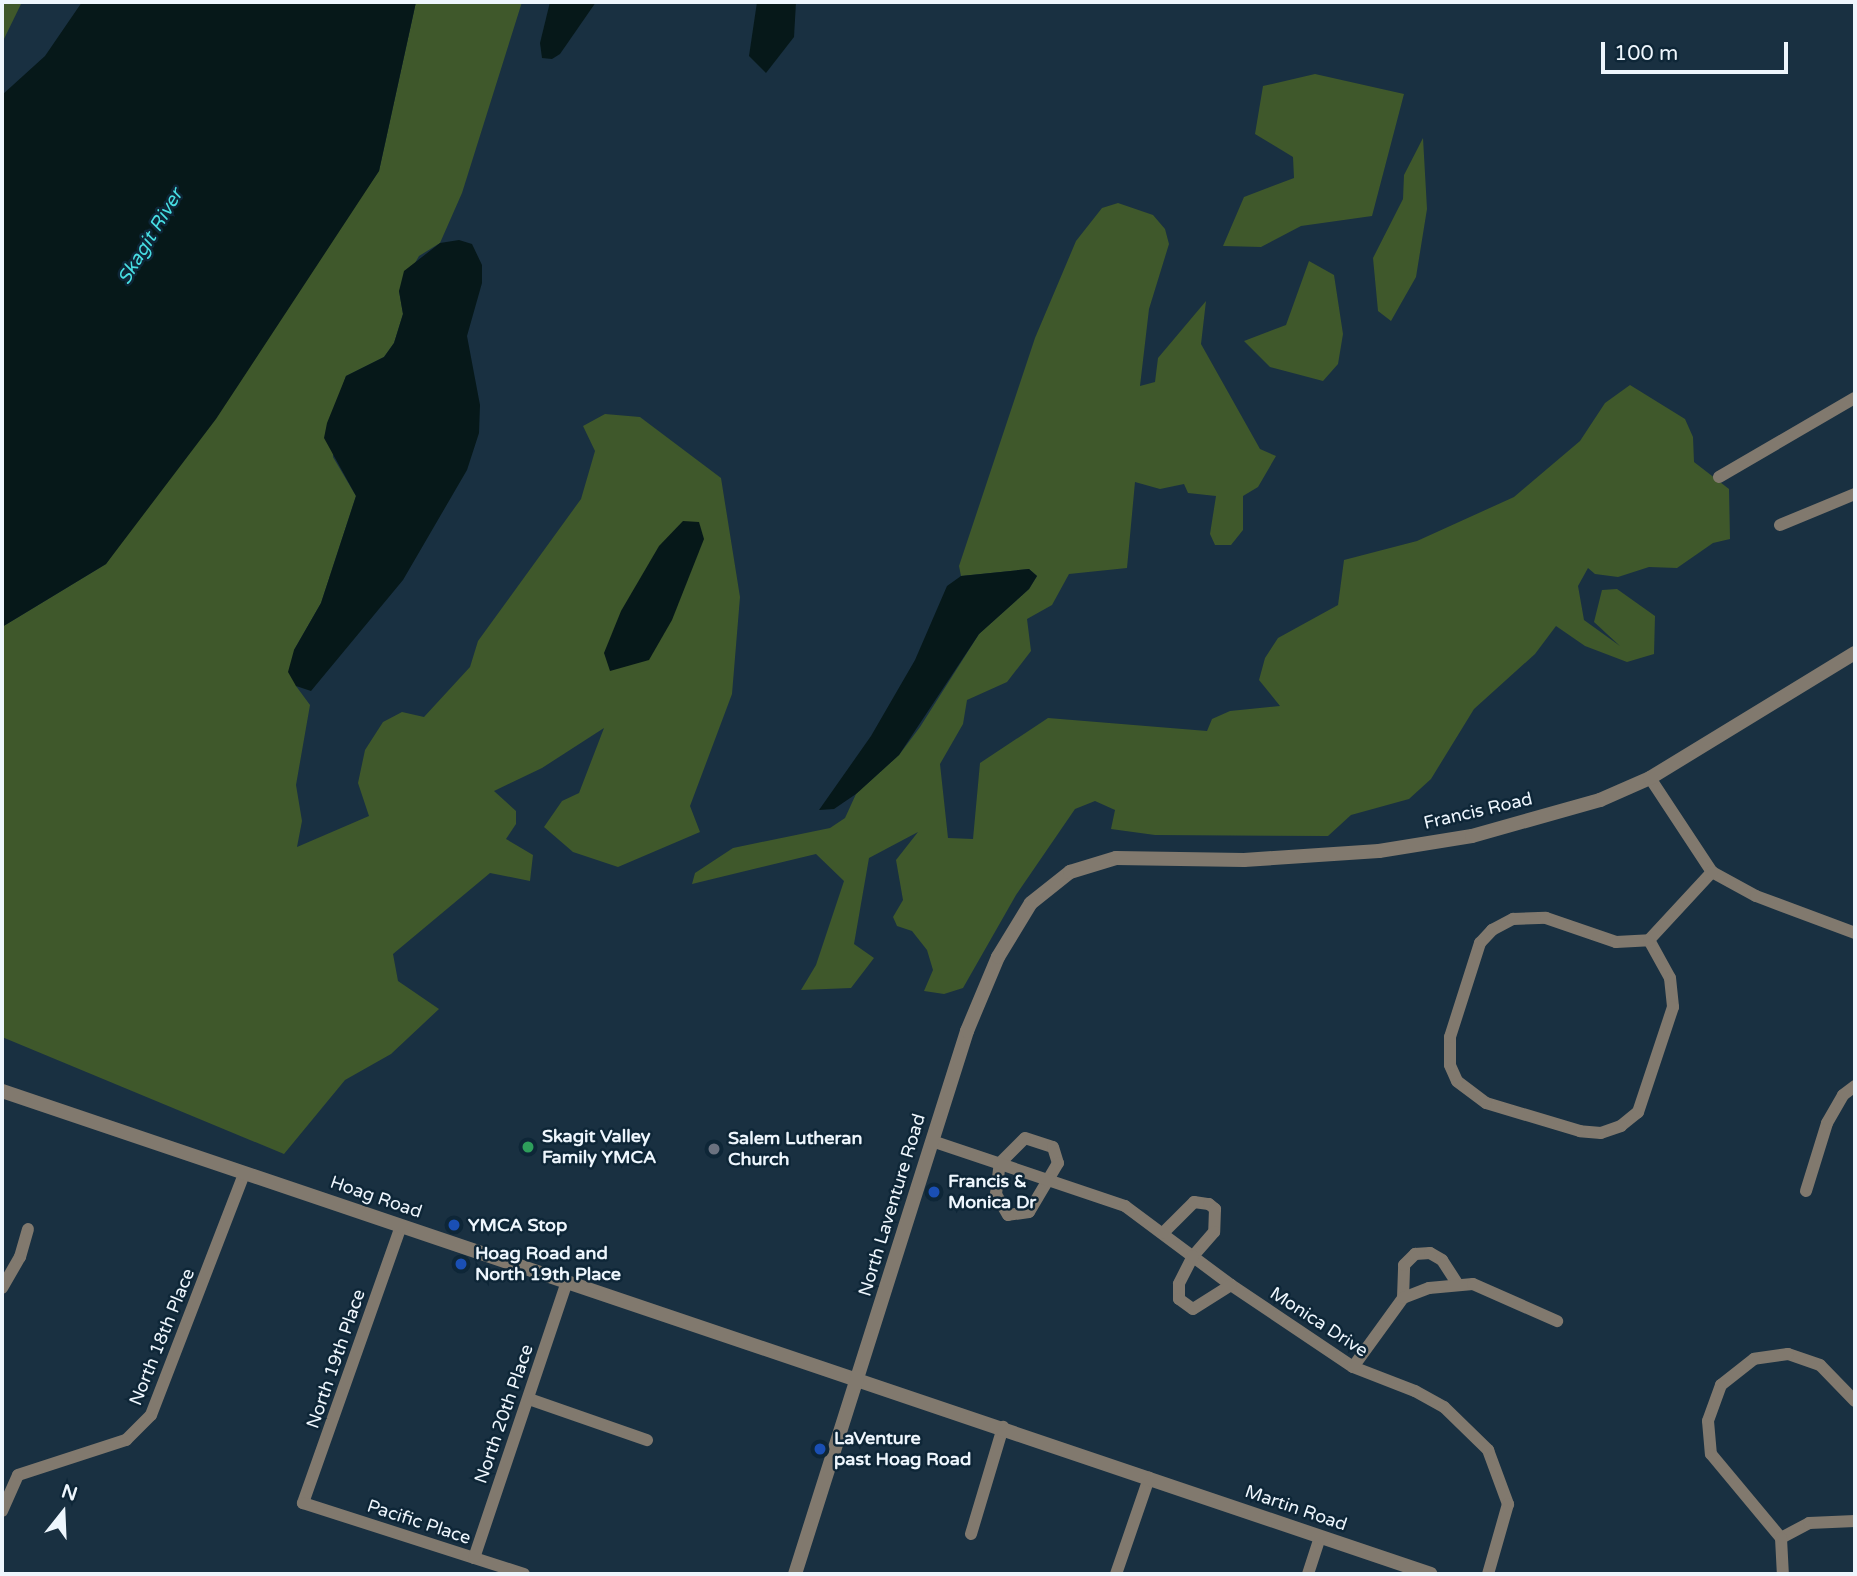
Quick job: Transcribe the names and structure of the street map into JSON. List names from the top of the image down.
{
  "streets": {
    "street": [
      "Francis Road",
      "Hoag Road",
      "North Laventure Road",
      "Monica Drive",
      "North 18th Place",
      "North 19th Place",
      "North 20th Place",
      "Martin Road",
      "Pacific Place"
    ]
  },
  "crossings": [
    ["Francis Road", "North Laventure Road"],
    ["Hoag Road", "North Laventure Road"],
    ["Hoag Road", "North 18th Place"],
    ["Hoag Road", "North 19th Place"],
    ["Hoag Road", "North 20th Place"],
    ["Hoag Road", "Martin Road"],
    ["North Laventure Road", "Monica Drive"],
    ["North Laventure Road", "Martin Road"],
    ["North 19th Place", "Pacific Place"],
    ["North 20th Place", "Pacific Place"]
  ],
  "water": ["Skagit River"],
  "places": [
    "Skagit Valley Family YMCA",
    "Salem Lutheran Church",
    "Francis & Monica Dr",
    "YMCA Stop",
    "Hoag Road and North 19th Place",
    "LaVenture past Hoag Road"
  ],
  "scale_bar": "100 m",
  "north": "top"
}
